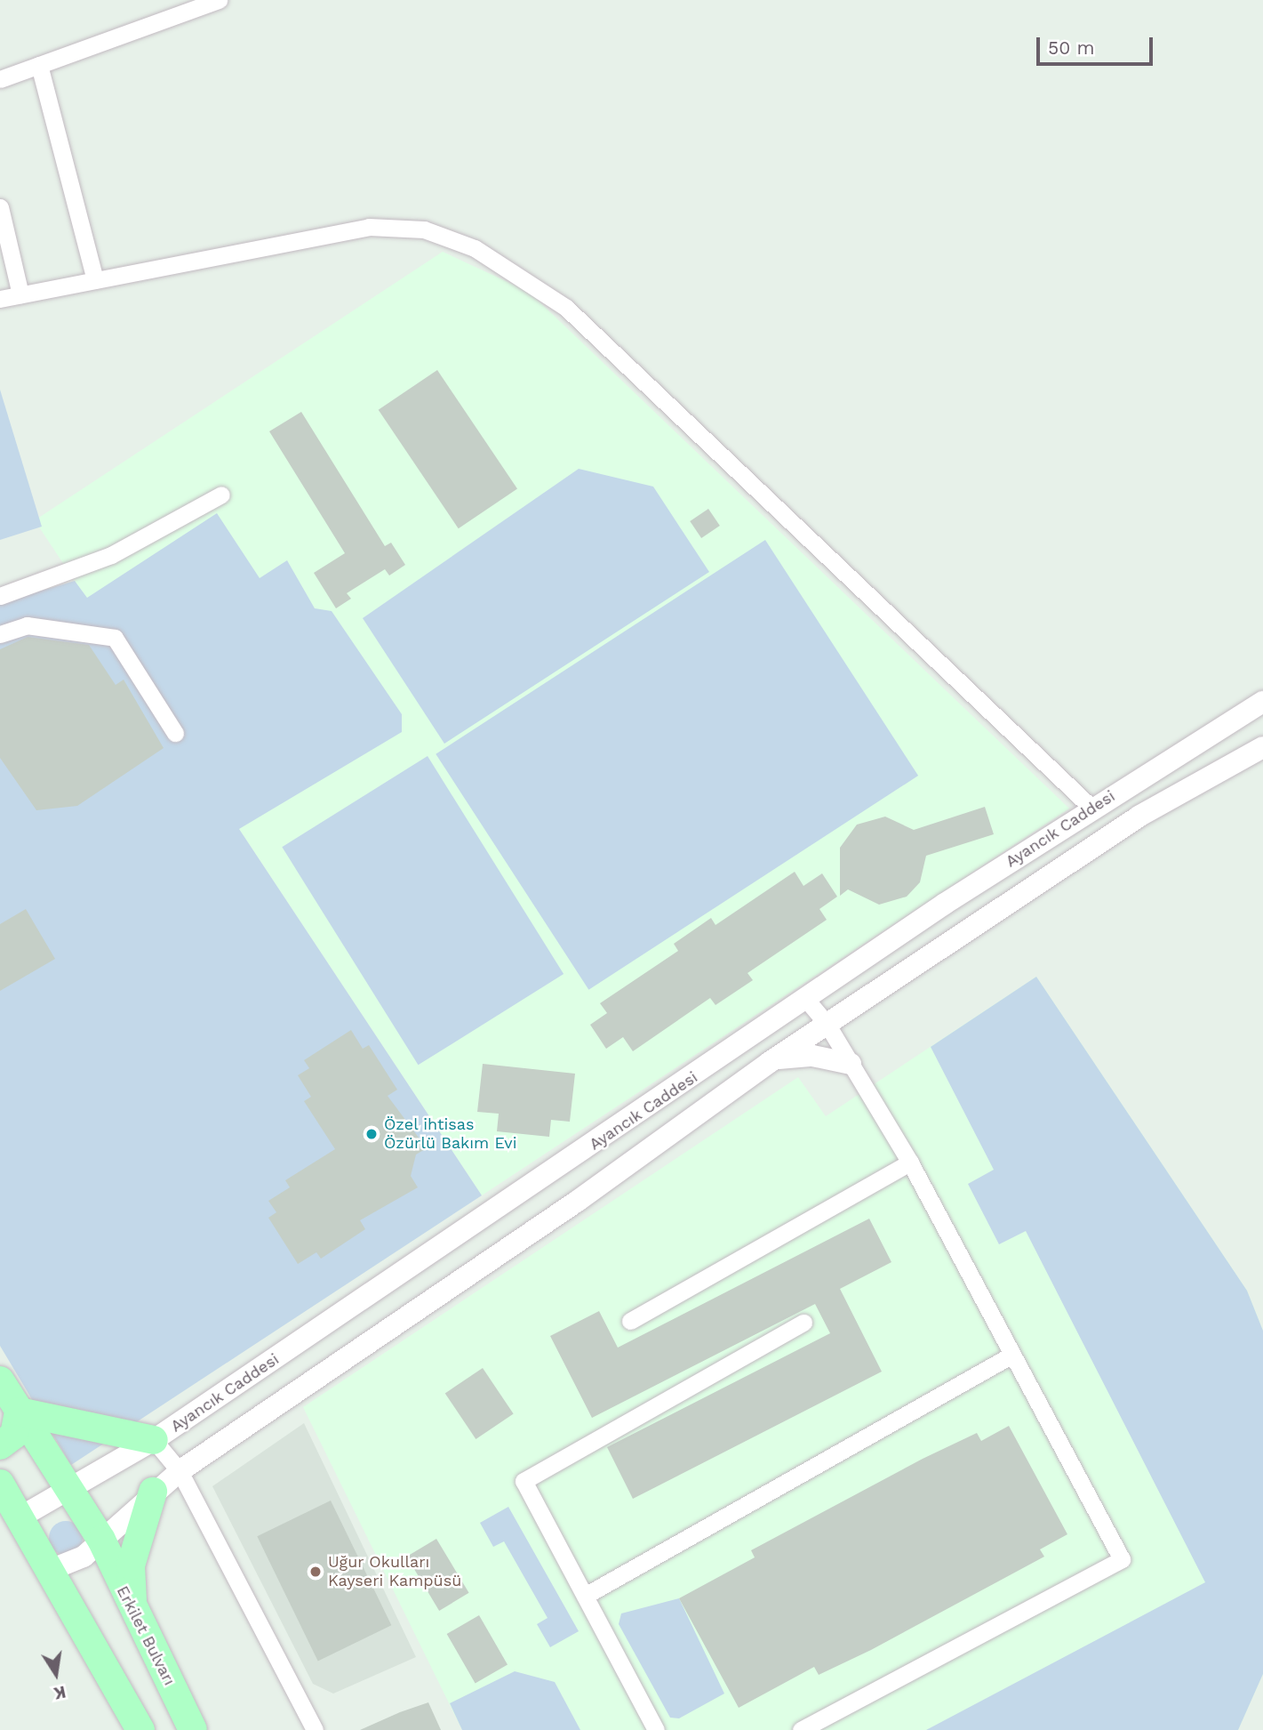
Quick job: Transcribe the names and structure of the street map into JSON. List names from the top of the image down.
{
  "streets": {
    "main road": ["Erkilet Bulvarı"],
    "street": ["Ayancık Caddesi"]
  },
  "crossings": [
    ["Ayancık Caddesi", "Erkilet Bulvarı"]
  ],
  "places": ["Özel ihtisas Özürlü Bakım Evi", "Uğur Okulları Kayseri Kampüsü"],
  "scale_bar": "50 m",
  "north": "bottom"
}
